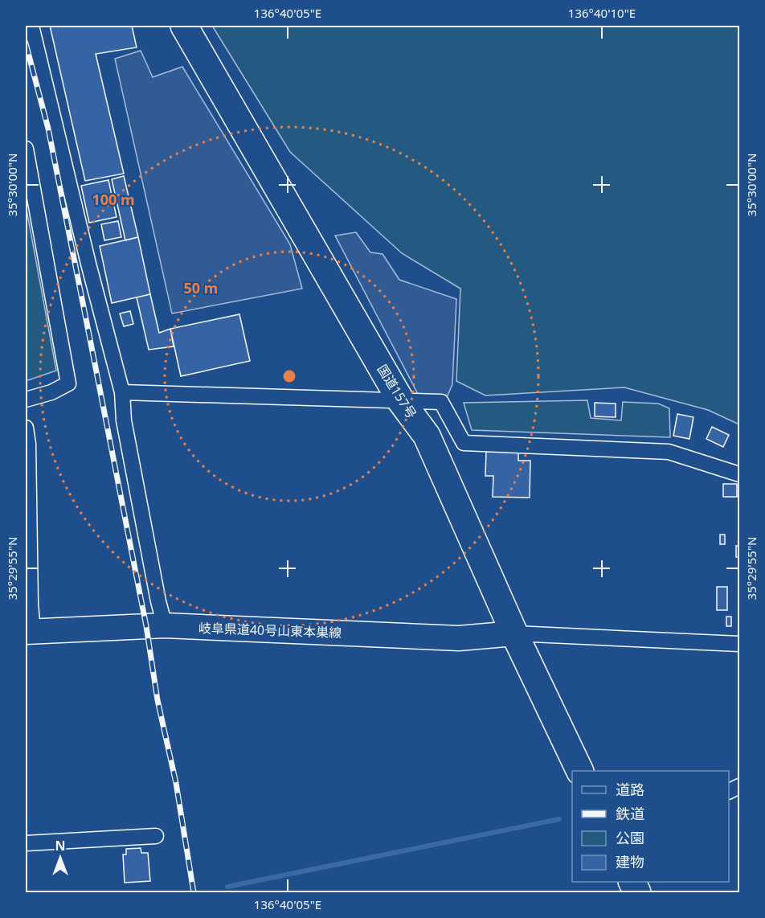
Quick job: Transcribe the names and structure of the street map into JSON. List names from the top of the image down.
{
  "streets": {
    "highway": ["国道157号"],
    "main road": ["岐阜県道40号山東本巣線"]
  },
  "crossings": [
    ["国道157号", "岐阜県道40号山東本巣線"]
  ],
  "legend": [
    "道路",
    "鉄道",
    "公園",
    "建物"
  ],
  "north": "top",
  "coordinates": [
    "136°40'05\"E",
    "136°40'10\"E",
    "35°30'00\"N",
    "35°29'55\"N"
  ],
  "rings": ["100 m", "50 m"]
}
